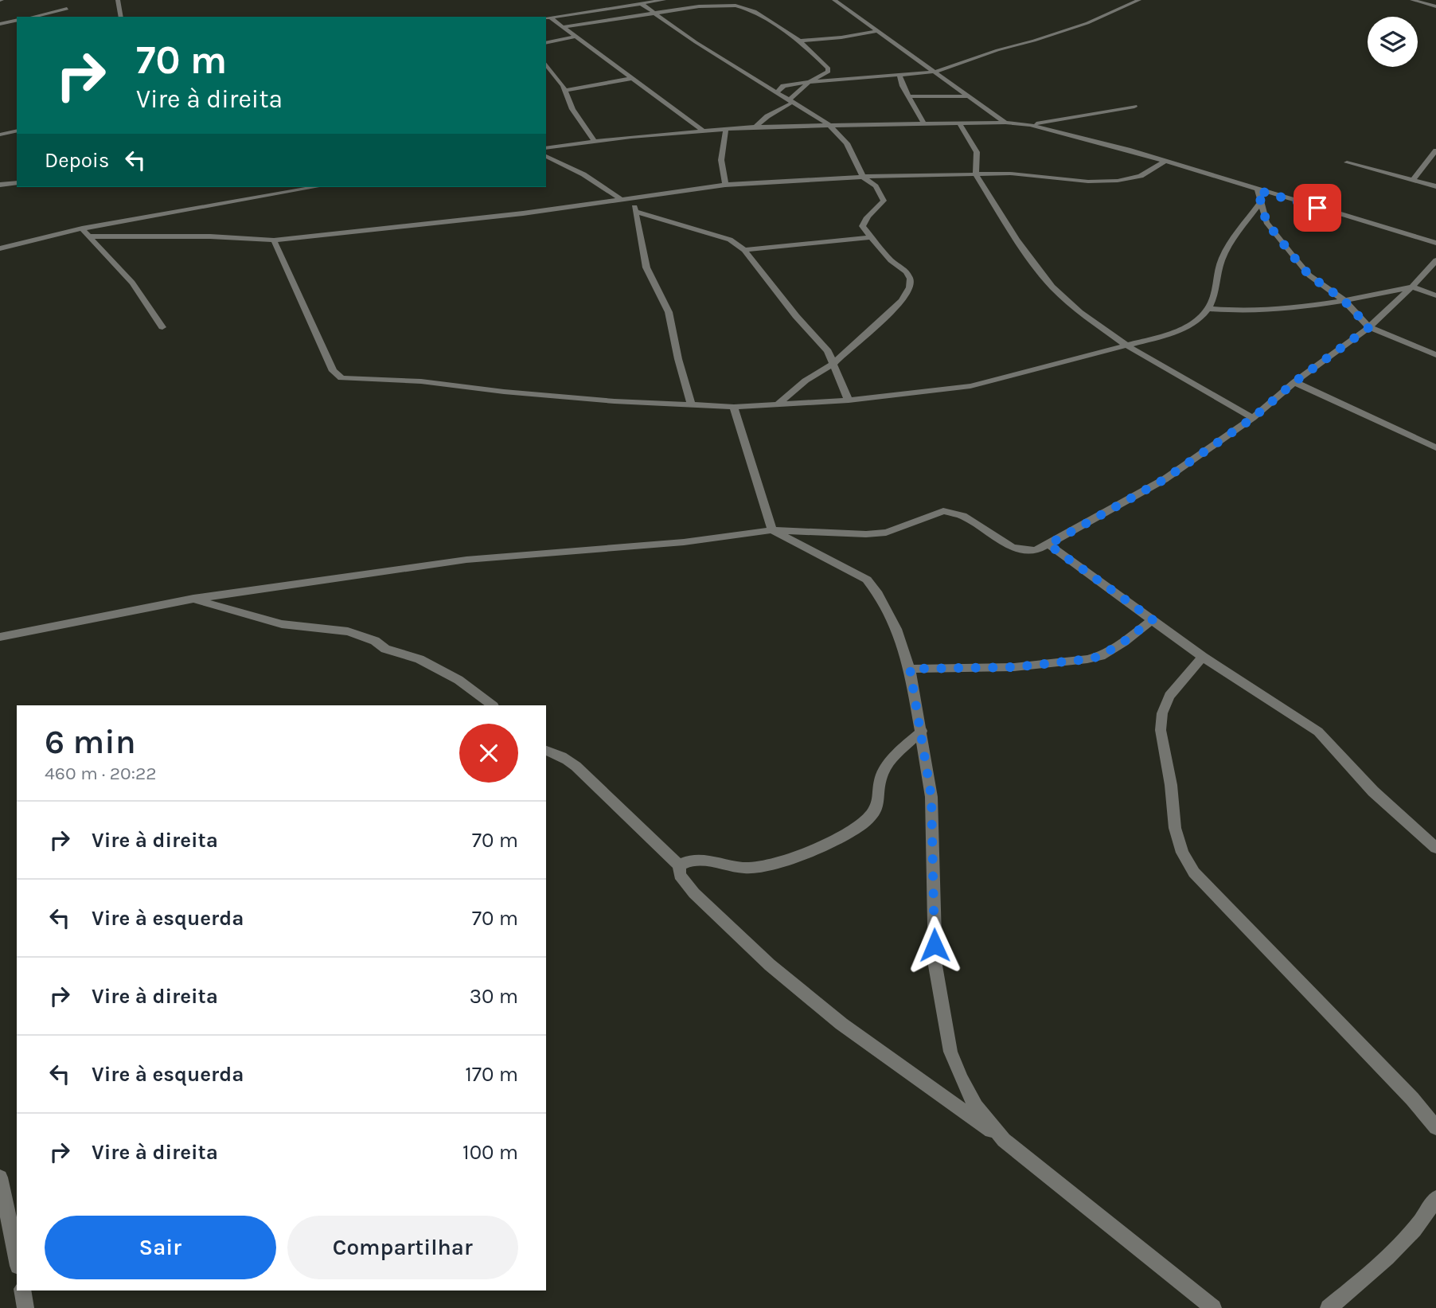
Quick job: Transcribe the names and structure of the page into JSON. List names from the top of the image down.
{
  "page": {
    "turn": ["70 m", "Vire à direita"],
    "then": "Depois",
    "heading": ["6 min", "460 m · 20:22"],
    "list": [
      {
        "name": "Vire à direita",
        "value": "70 m"
      },
      {
        "name": "Vire à esquerda",
        "value": "70 m"
      },
      {
        "name": "Vire à direita",
        "value": "30 m"
      },
      {
        "name": "Vire à esquerda",
        "value": "170 m"
      },
      {
        "name": "Vire à direita",
        "value": "100 m"
      }
    ],
    "buttons": ["Sair", "Compartilhar"]
  }
}
